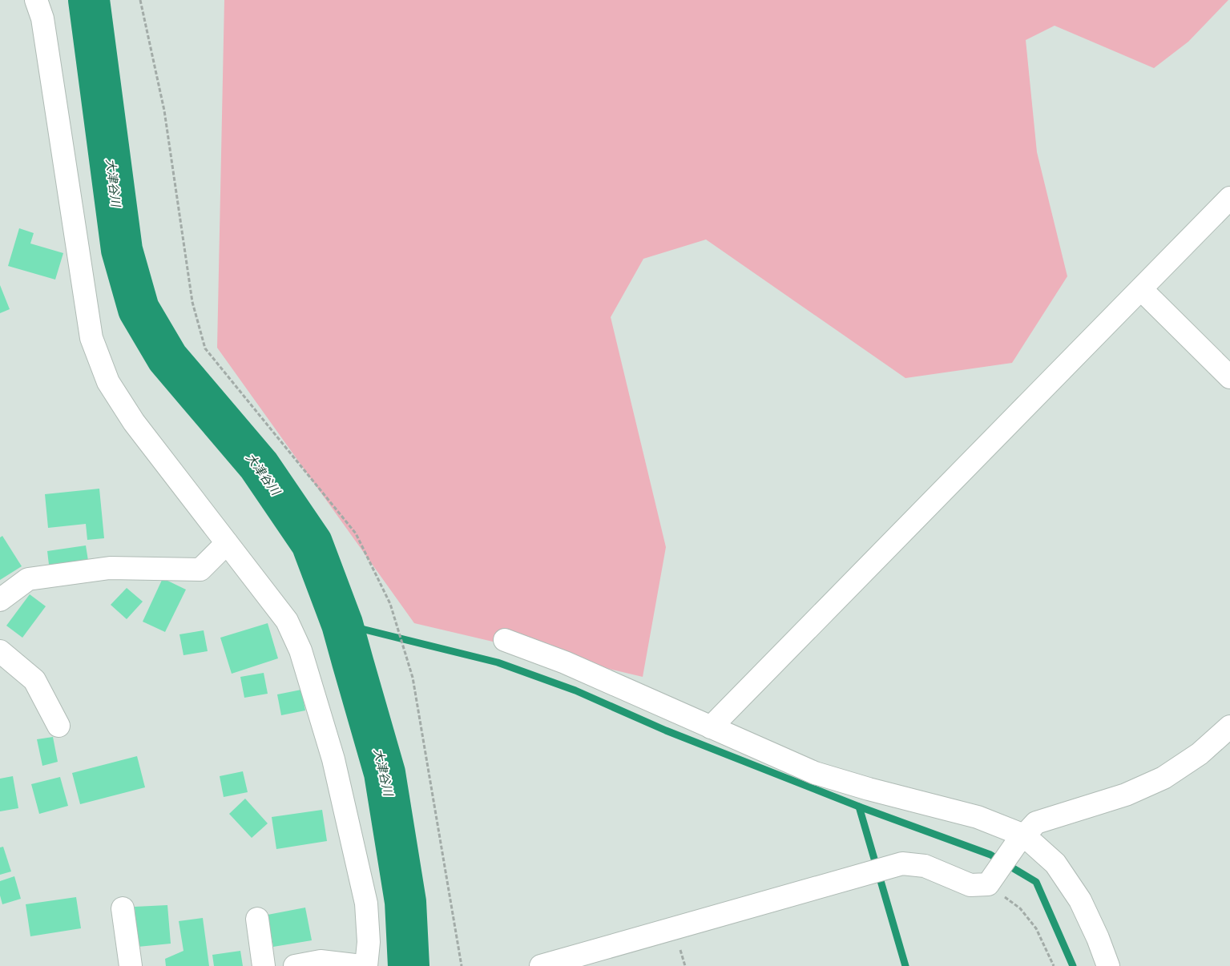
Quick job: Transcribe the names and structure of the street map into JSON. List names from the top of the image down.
{
  "water": ["大津谷川"]
}
